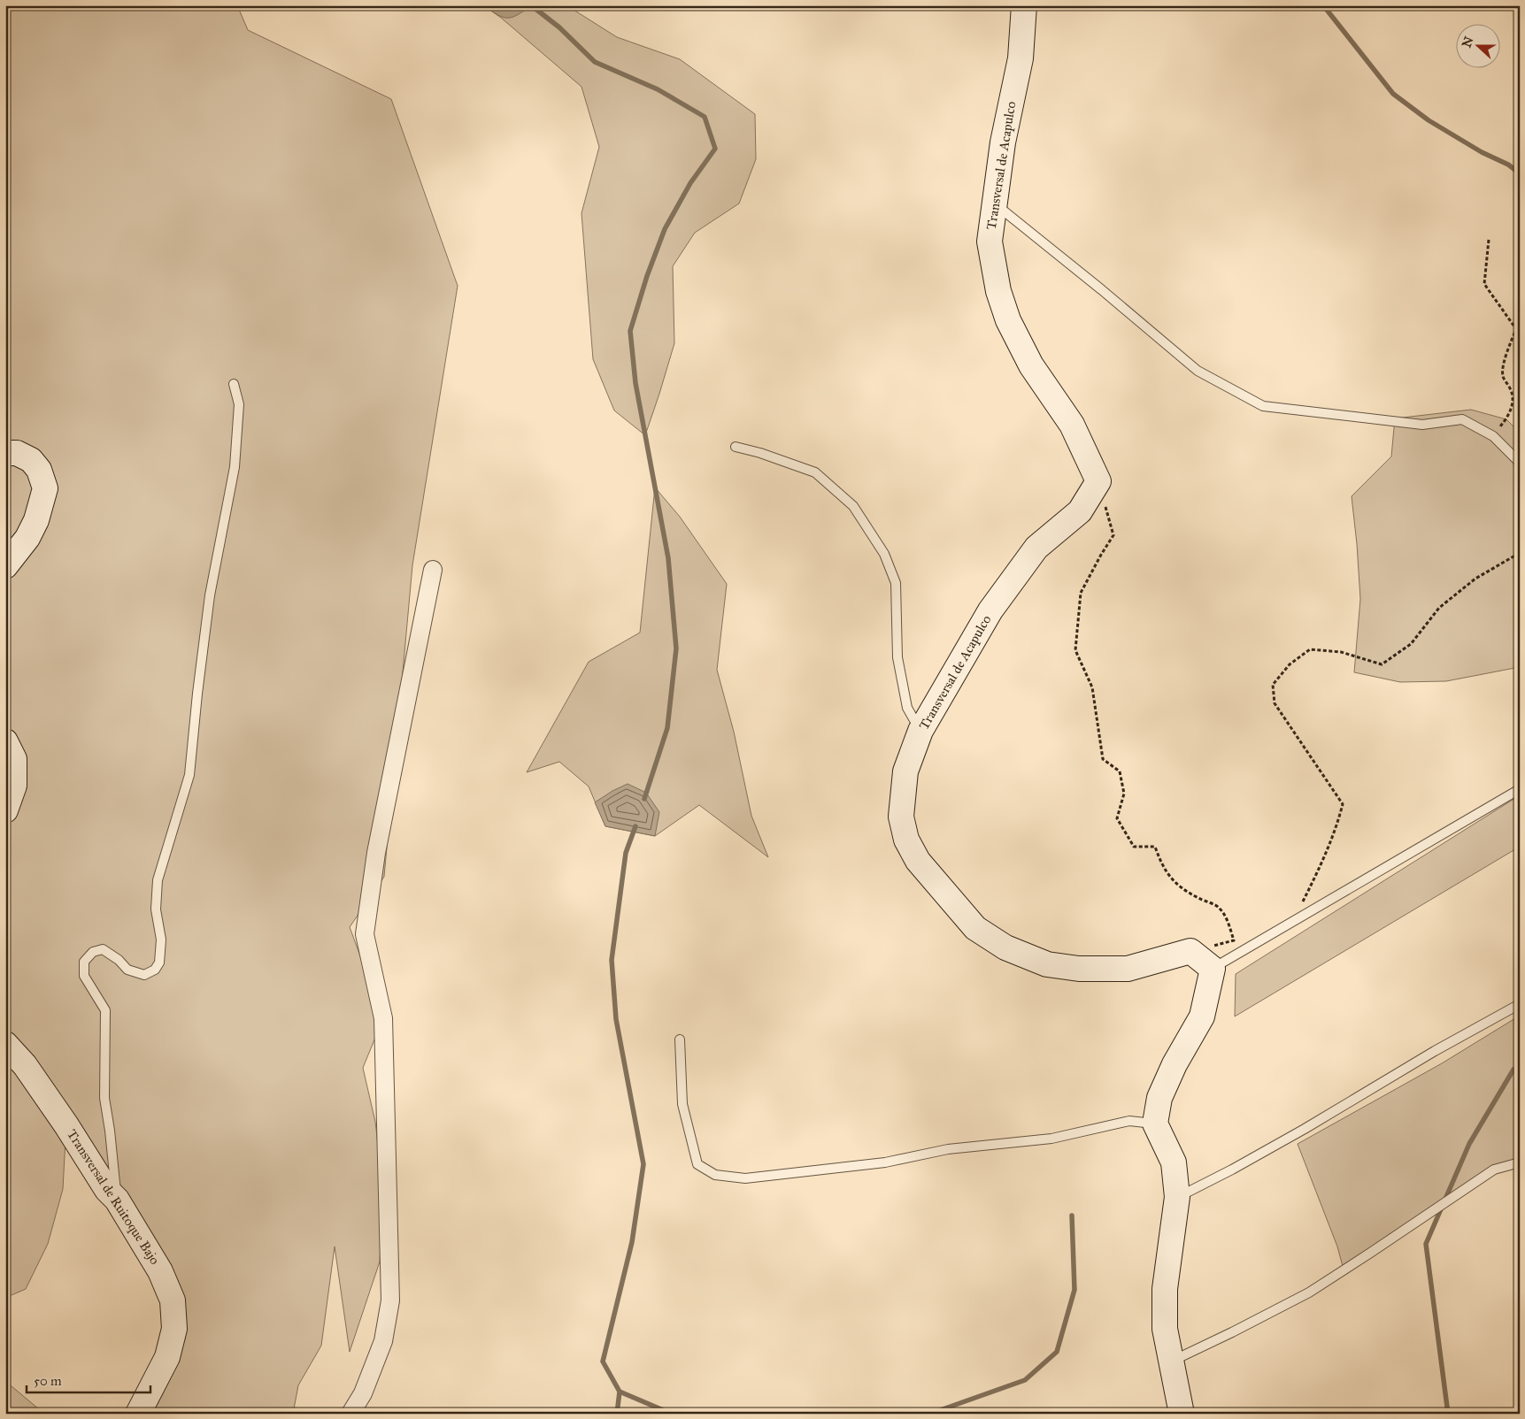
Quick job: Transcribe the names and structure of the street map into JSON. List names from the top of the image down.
{
  "streets": {
    "street": ["Transversal de Acapulco", "Transversal de Ruitoque Bajo"]
  },
  "scale_bar": "50 m",
  "north": "left"
}
